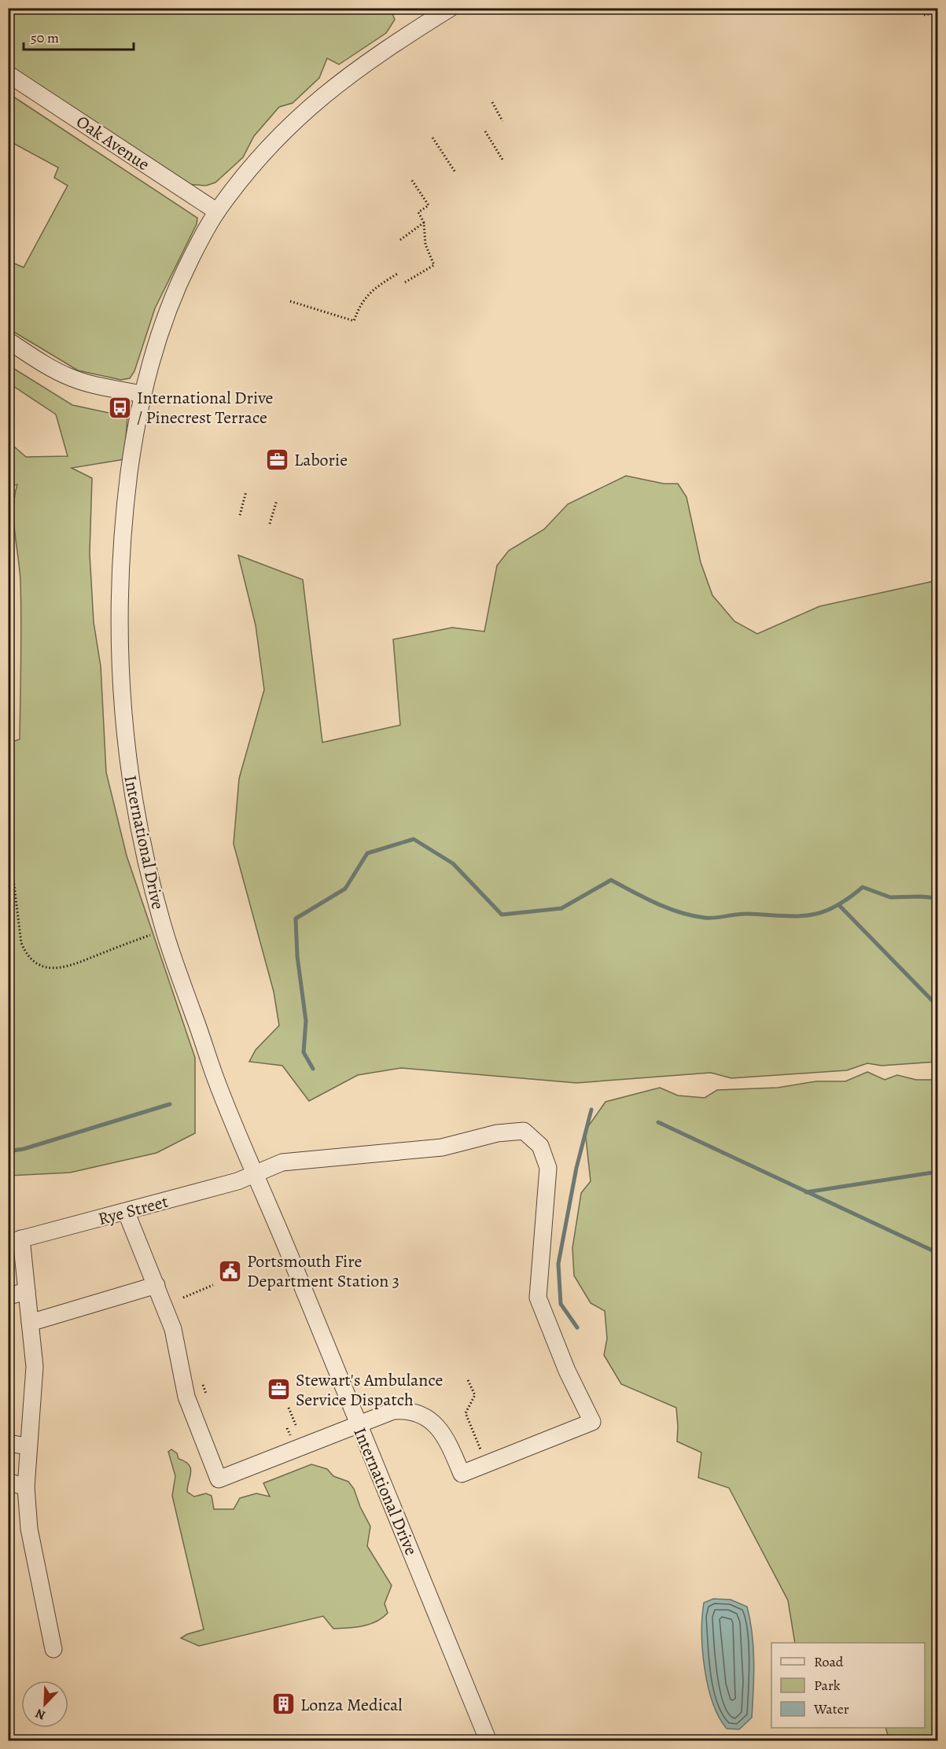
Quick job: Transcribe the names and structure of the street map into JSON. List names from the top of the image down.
{
  "streets": {
    "street": ["Oak Avenue", "International Drive", "Rye Street"]
  },
  "crossings": [
    ["Oak Avenue", "International Drive"],
    ["International Drive", "Rye Street"]
  ],
  "places": {
    "bus stop": ["International Drive / Pinecrest Terrace"],
    "office": ["Laborie", "Stewart's Ambulance Service Dispatch"],
    "public building": ["Portsmouth Fire Department Station 3"],
    "building": ["Lonza Medical"]
  },
  "legend": ["Road", "Park", "Water"],
  "scale_bar": "50 m",
  "north": "bottom left"
}
